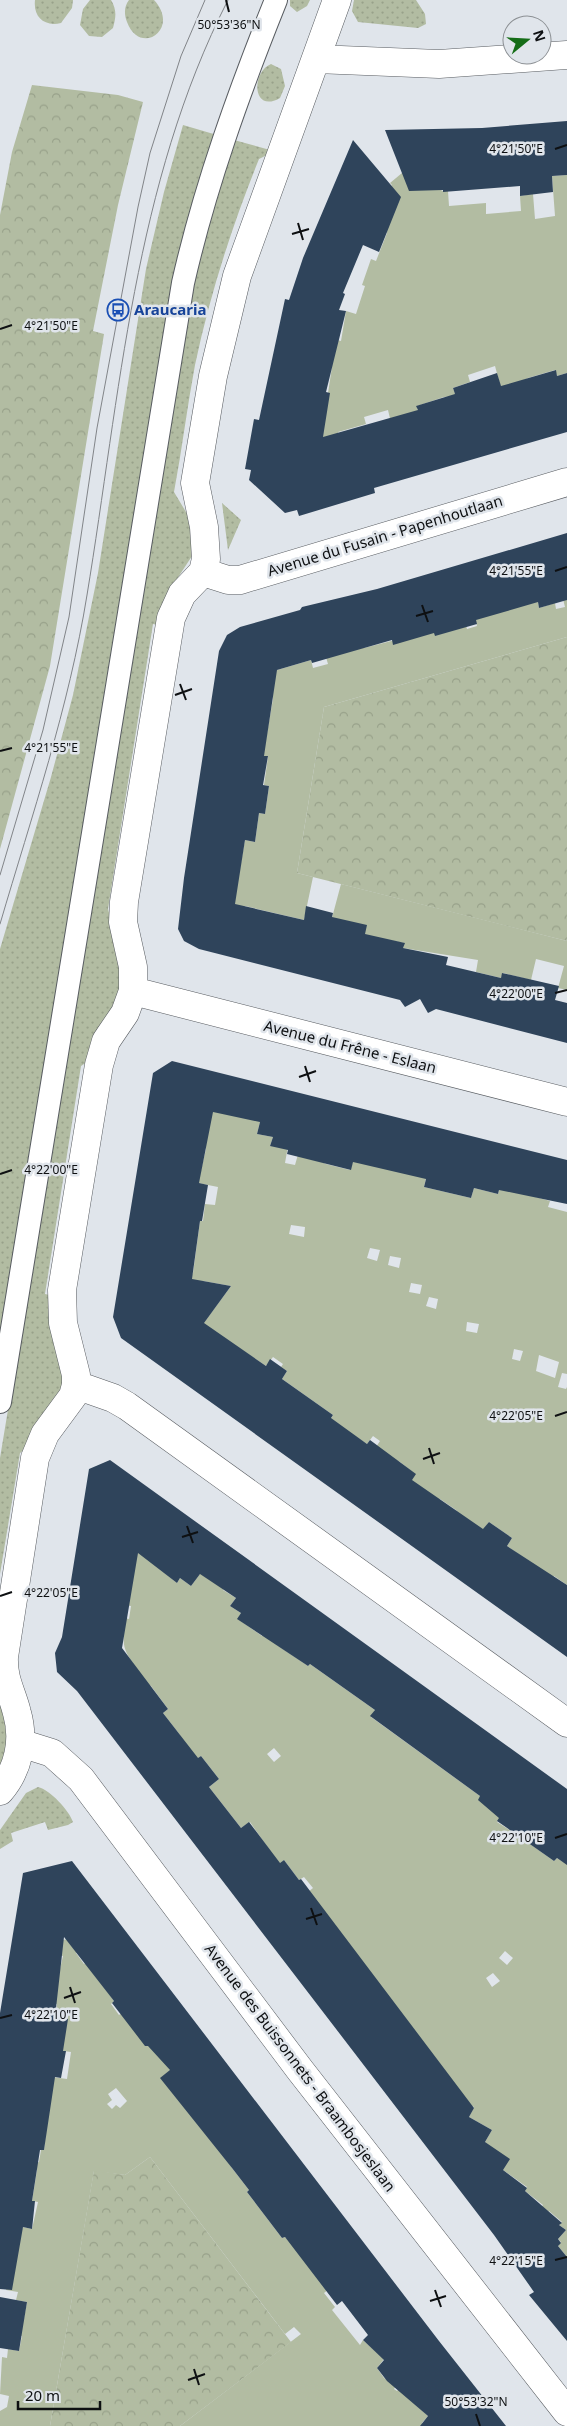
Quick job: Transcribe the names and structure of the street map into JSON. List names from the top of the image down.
{
  "streets": {
    "street": ["Avenue du Fusain - Papenhoutlaan", "Avenue du Frêne - Eslaan", "Avenue des Buissonnets - Braambosjeslaan"]
  },
  "places": {
    "bus stop": ["Araucaria"]
  },
  "scale_bar": "20 m",
  "north": "right",
  "coordinates": [
    "50°53'36\"N",
    "4°21'50\"E",
    "4°21'55\"E",
    "4°22'00\"E",
    "4°22'05\"E",
    "4°22'10\"E",
    "4°22'15\"E",
    "50°53'32\"N"
  ]
}
